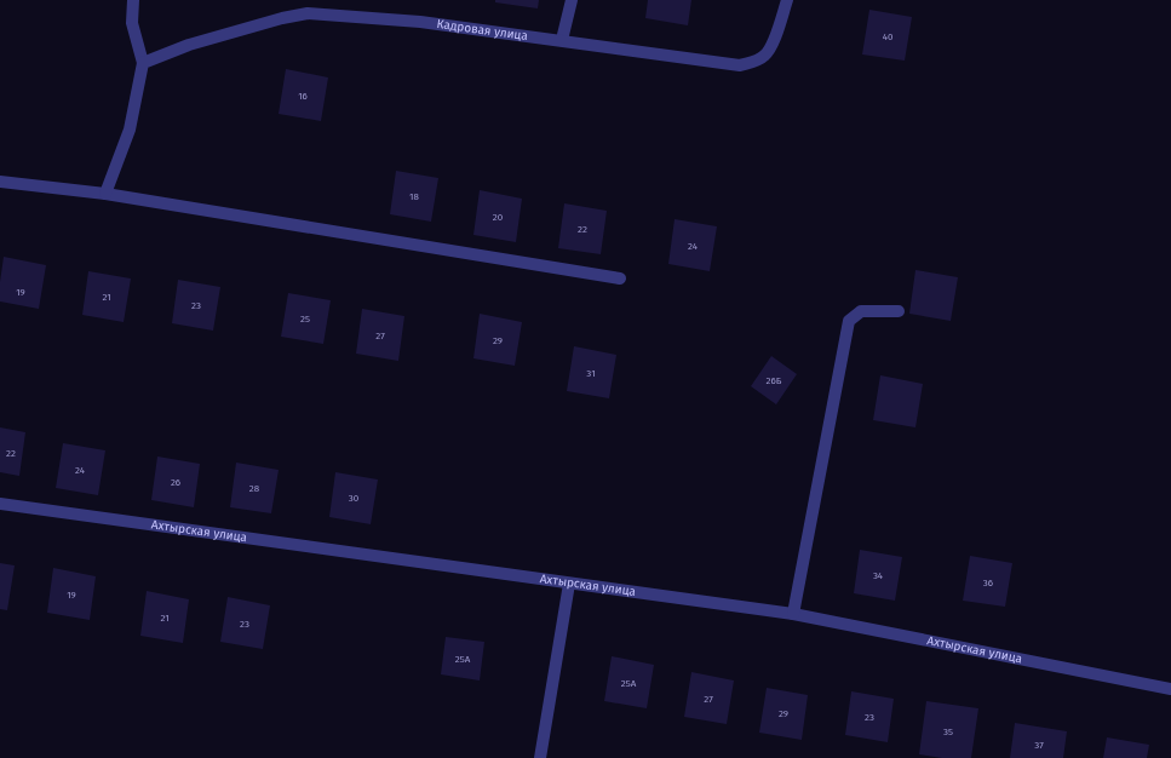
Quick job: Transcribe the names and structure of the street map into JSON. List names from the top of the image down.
{
  "streets": {
    "street": ["Кадровая улица", "Ахтырская улица"]
  },
  "house_numbers": [
    "40",
    "16",
    "18",
    "20",
    "22",
    "24",
    "19",
    "21",
    "23",
    "25",
    "27",
    "29",
    "31",
    "26Б",
    "22",
    "24",
    "26",
    "28",
    "30",
    "34",
    "36",
    "19",
    "21",
    "23",
    "25А",
    "25А",
    "27",
    "29",
    "23",
    "35",
    "37"
  ]
}
